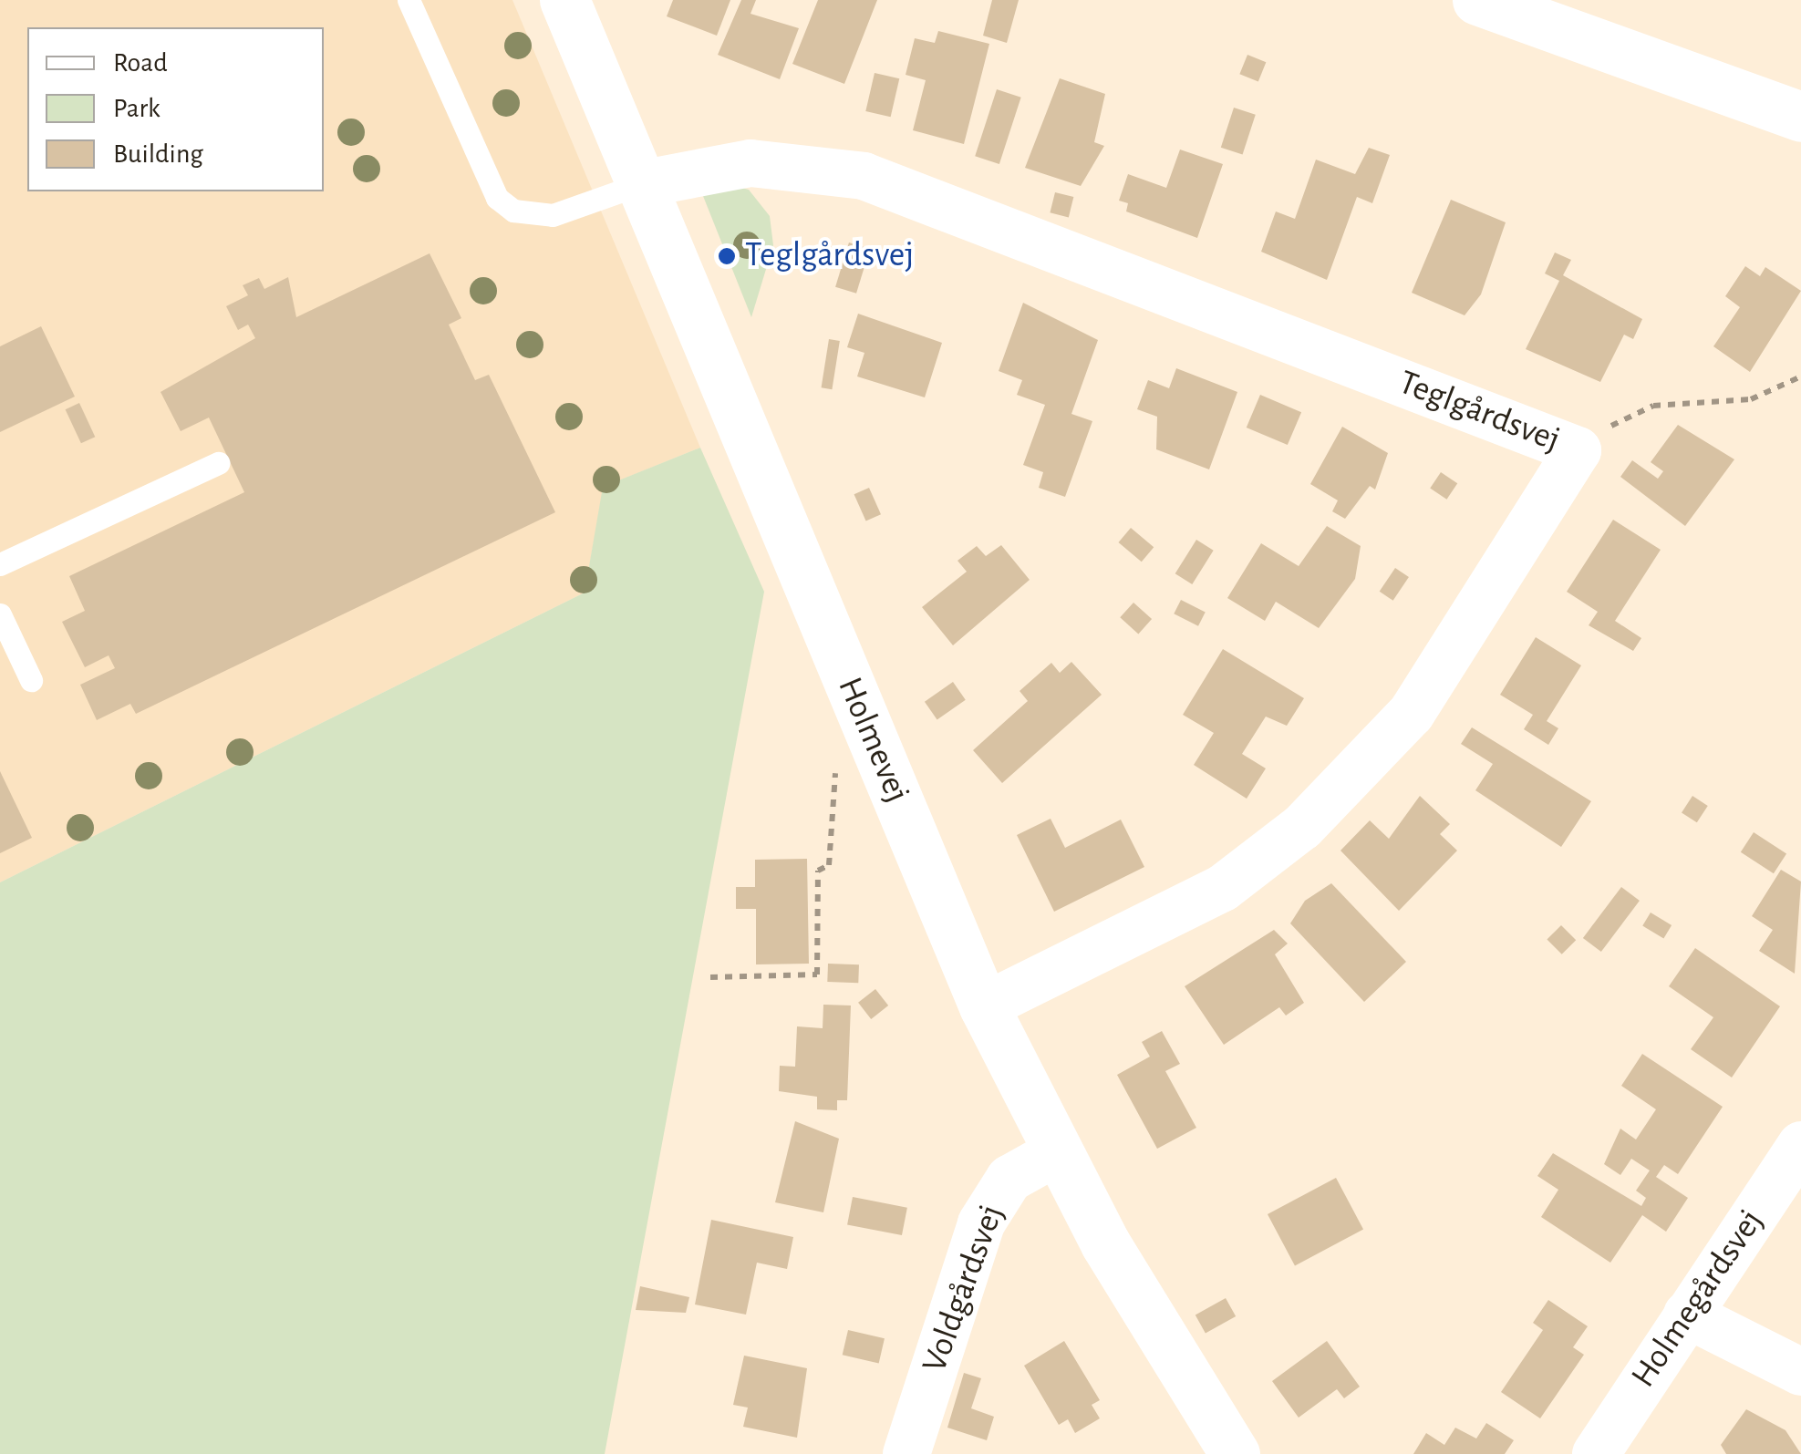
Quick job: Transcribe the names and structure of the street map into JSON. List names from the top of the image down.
{
  "streets": {
    "street": [
      "Teglgårdsvej",
      "Holmevej",
      "Voldgårdsvej",
      "Holmegårdsvej"
    ]
  },
  "crossings": [
    ["Teglgårdsvej", "Holmevej"],
    ["Holmevej", "Voldgårdsvej"]
  ],
  "places": ["Teglgårdsvej"],
  "legend": ["Road", "Park", "Building"]
}
